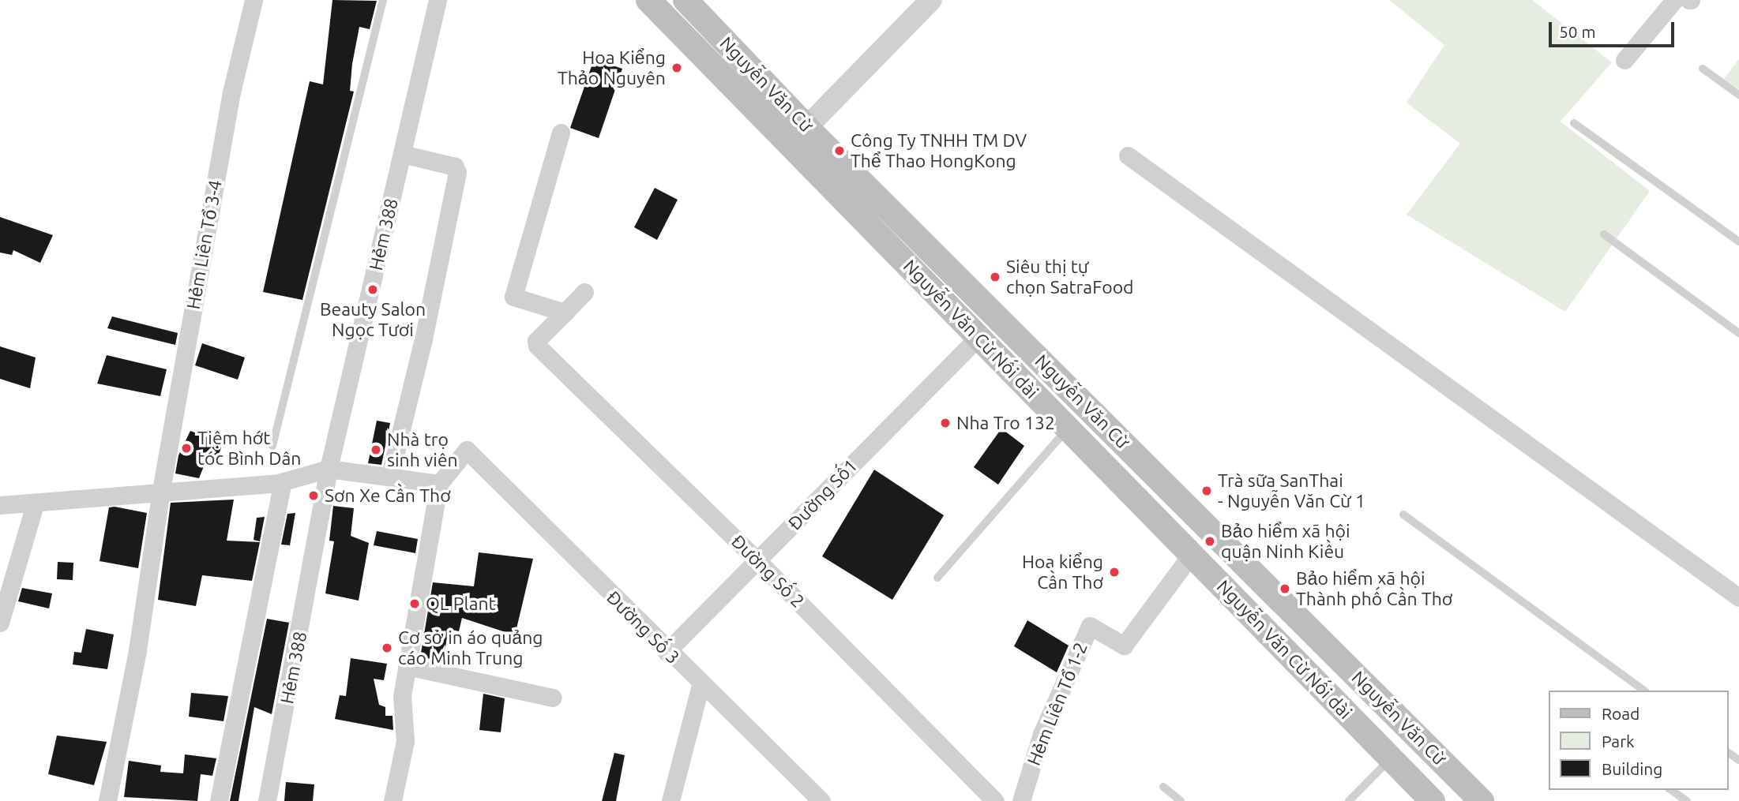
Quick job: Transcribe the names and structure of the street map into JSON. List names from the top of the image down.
{
  "streets": {
    "main road": ["Nguyễn Văn Cừ", "Nguyễn Văn Cừ Nối dài"],
    "street": [
      "Hẻm 388",
      "Hẻm Liên Tổ 3-4",
      "Đường Số1",
      "Đường Số 2",
      "Đường Số 3",
      "Hẻm Liên Tổ 1-2"
    ]
  },
  "crossings": [
    ["Nguyễn Văn Cừ Nối dài", "Đường Số1"],
    ["Nguyễn Văn Cừ Nối dài", "Hẻm Liên Tổ 1-2"],
    ["Đường Số1", "Đường Số 2"],
    ["Đường Số1", "Đường Số 3"]
  ],
  "places": [
    "Hoa Kiểng Thảo Nguyên",
    "Công Ty TNHH TM DV Thể Thao HongKong",
    "Siêu thị tự chọn SatraFood",
    "Beauty Salon Ngọc Tươi",
    "Nha Tro 132",
    "Tiệm hớt tóc Bình Dân",
    "Nhà trọ sinh viên",
    "Trà sữa SanThai - Nguyễn Văn Cừ 1",
    "Sơn Xe Cần Thơ",
    "Bảo hiểm xã hội quận Ninh Kiều",
    "Hoa kiểng Cần Thơ",
    "Bảo hiểm xã hội Thành phố Cần Thơ",
    "QL Plant",
    "Cơ sở in áo quảng cáo Minh Trung"
  ],
  "legend": ["Road", "Park", "Building"],
  "scale_bar": "50 m"
}
